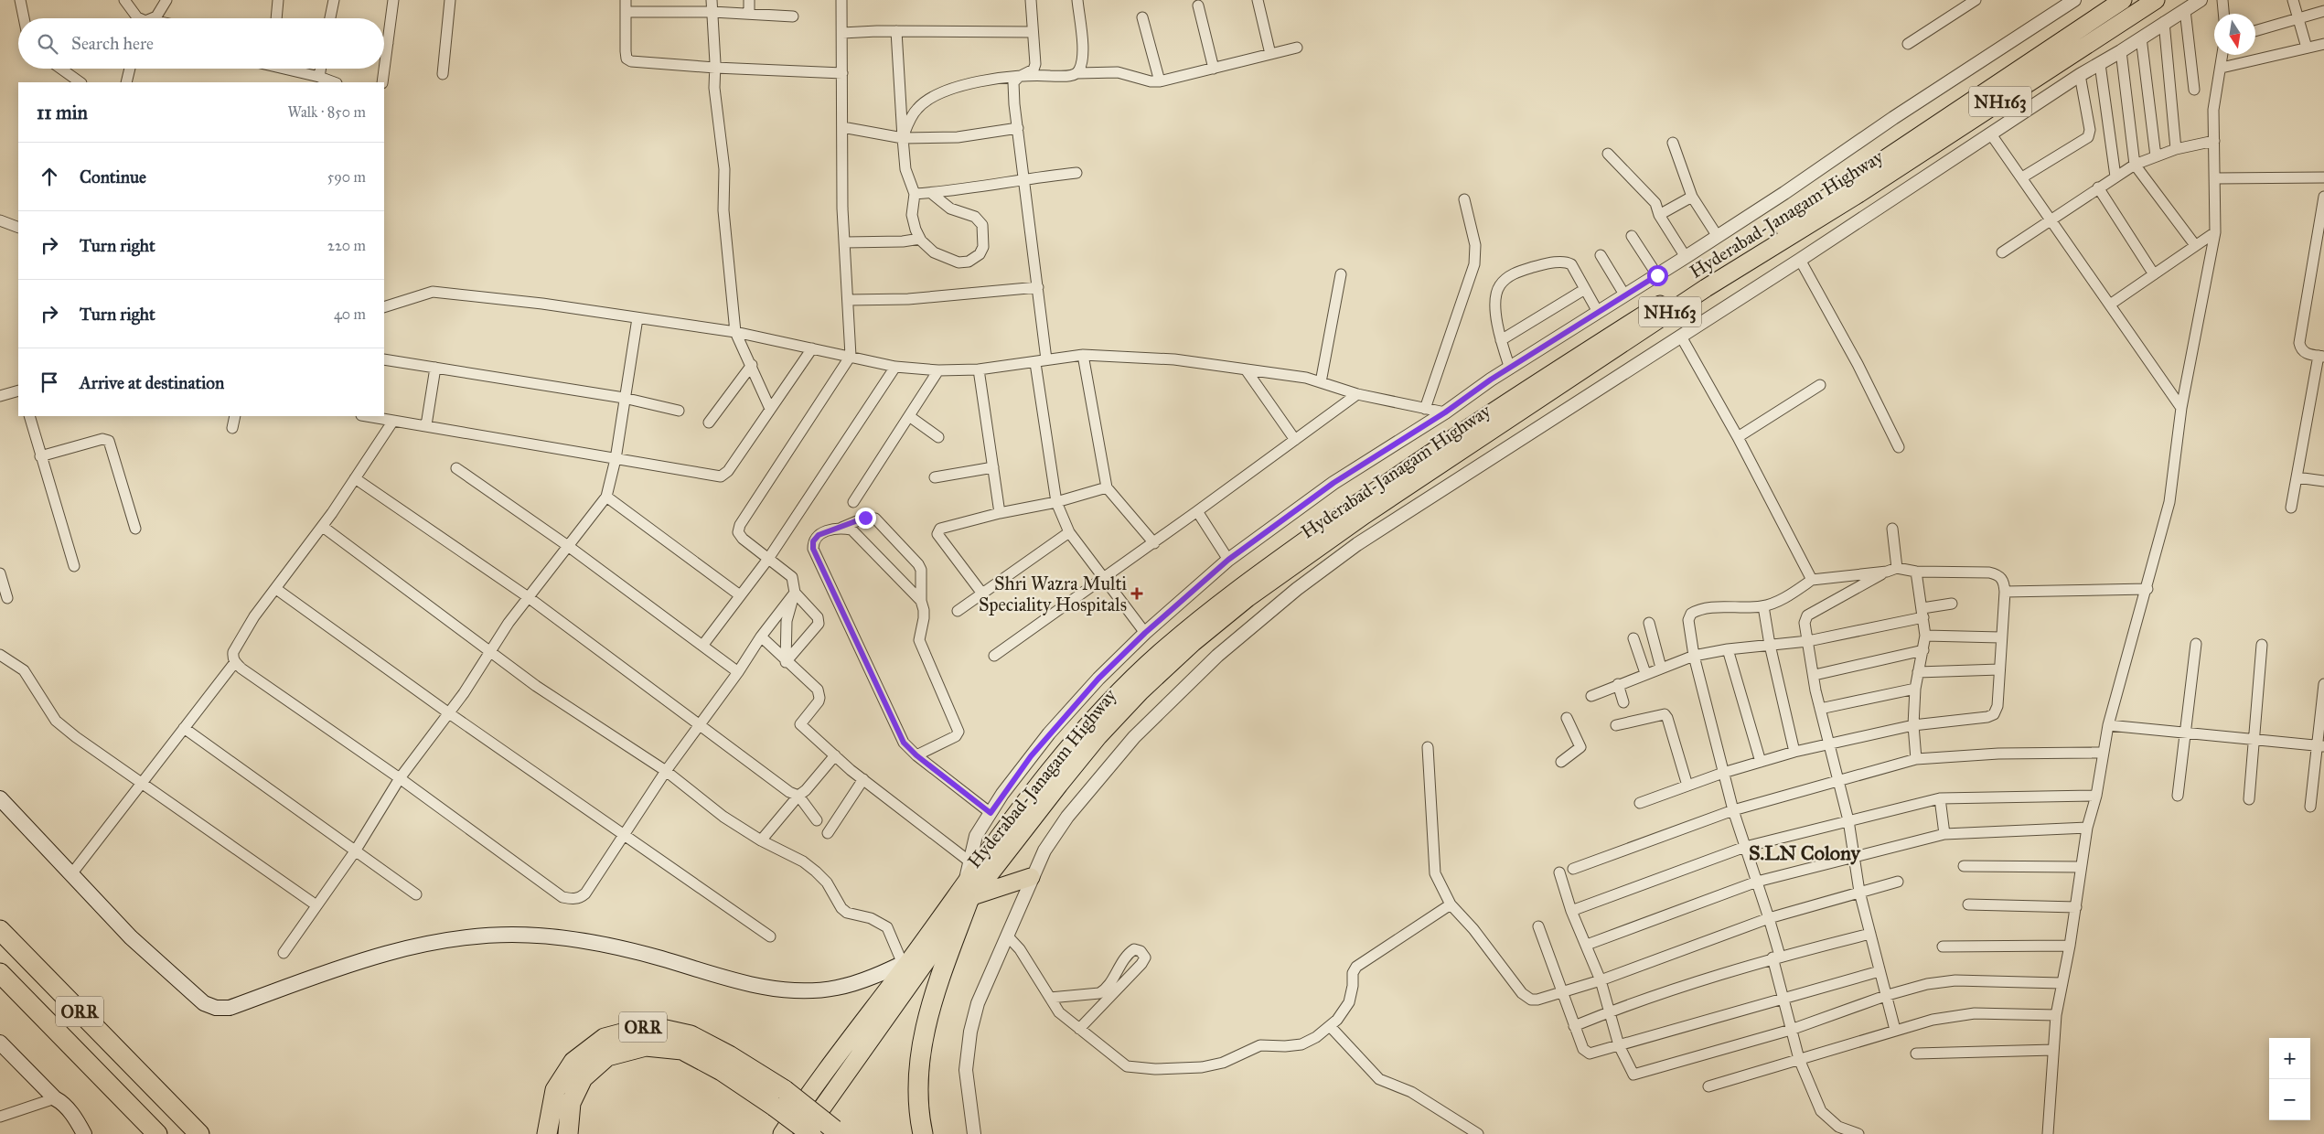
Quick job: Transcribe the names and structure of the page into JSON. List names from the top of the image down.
{
  "streets": {
    "highway": ["NH163", "Hyderabad-Janagam Highway", "ORR"]
  },
  "districts": ["S.LN Colony"],
  "places": {
    "health": ["Shri Wazra Multi Speciality Hospitals"]
  },
  "north": "bottom",
  "page": {
    "search": "Search here",
    "heading": ["11 min", "Walk · 850 m"],
    "list": [
      ["Continue", "590 m"],
      ["Turn right", "220 m"],
      ["Turn right", "40 m"],
      "Arrive at destination"
    ],
    "map_buttons": ["+", "−"]
  }
}
